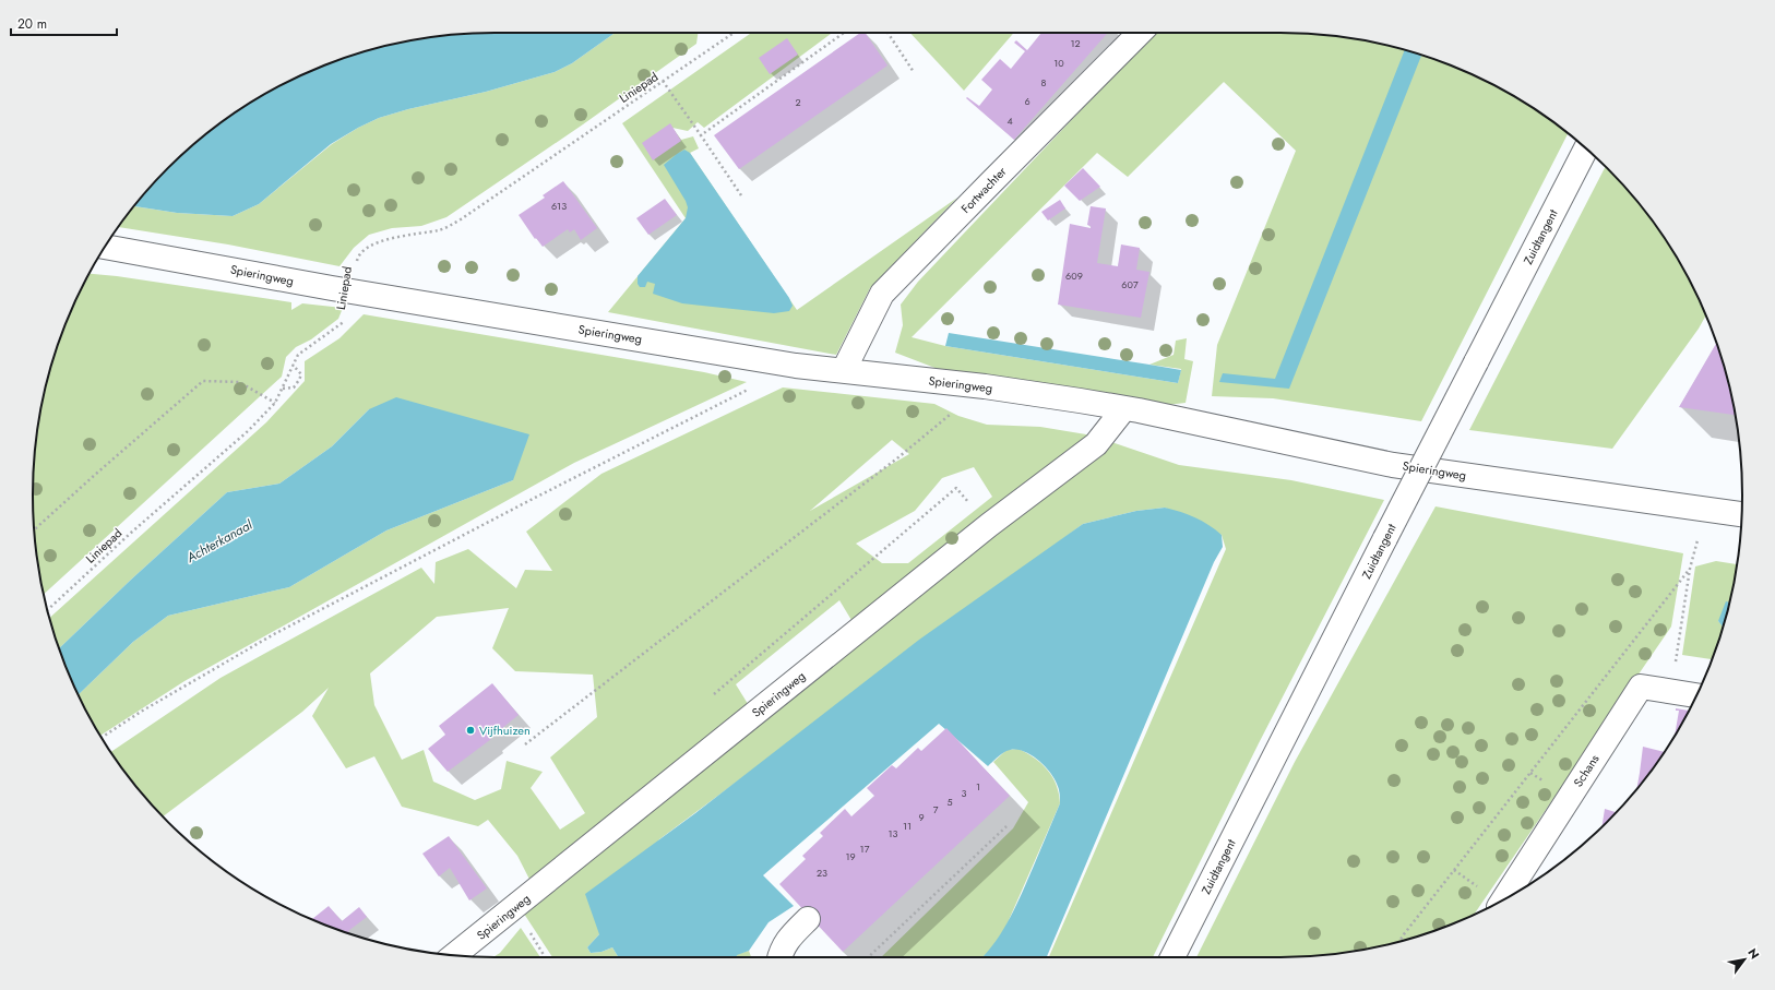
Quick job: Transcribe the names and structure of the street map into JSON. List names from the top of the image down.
{
  "streets": {
    "street": [
      "Fortwachter",
      "Zuidtangent",
      "Spieringweg",
      "Schans"
    ],
    "path": ["Liniepad"]
  },
  "crossings": [
    ["Liniepad", "Spieringweg"],
    ["Fortwachter", "Spieringweg"]
  ],
  "water": ["Achterkanaal"],
  "places": ["Vijfhuizen"],
  "house_numbers": [
    "12",
    "10",
    "8",
    "6",
    "2",
    "4",
    "613",
    "609",
    "607",
    "1",
    "3",
    "5",
    "7",
    "9",
    "11",
    "13",
    "17",
    "19",
    "23"
  ],
  "scale_bar": "20 m",
  "north": "top right"
}
